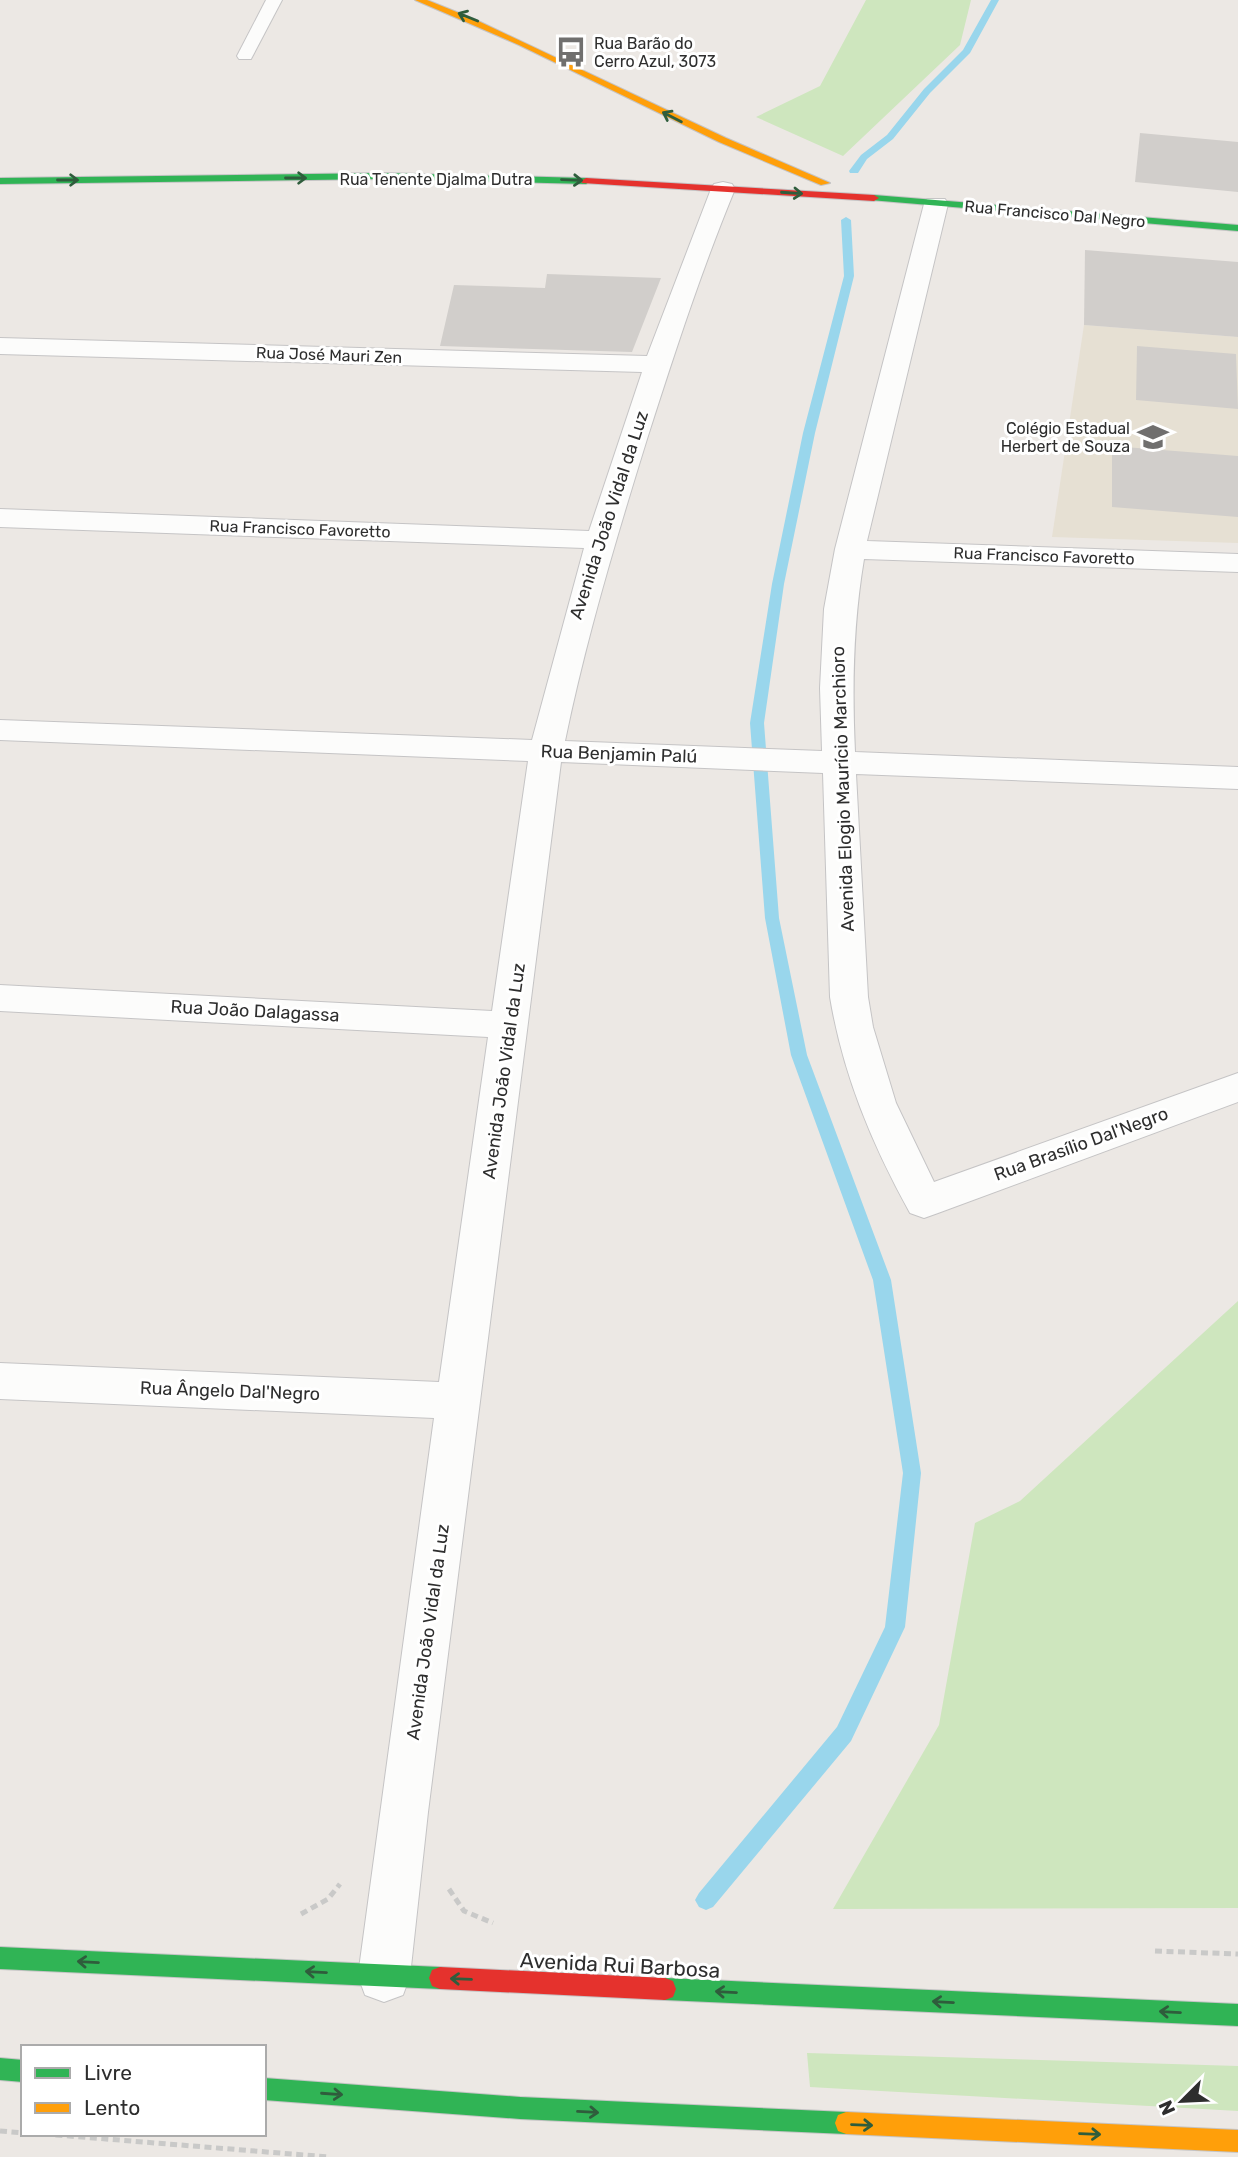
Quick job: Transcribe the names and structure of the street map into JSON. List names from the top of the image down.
{
  "streets": {
    "main road": ["Rua Tenente Djalma Dutra", "Rua Francisco Dal Negro", "Avenida Rui Barbosa"],
    "street": [
      "Rua José Mauri Zen",
      "Avenida João Vidal da Luz",
      "Rua Francisco Favoretto",
      "Rua Benjamin Palú",
      "Avenida Elogio Maurício Marchioro",
      "Rua João Dalagassa",
      "Rua Brasílio Dal'Negro",
      "Rua Ângelo Dal'Negro"
    ]
  },
  "crossings": [
    ["Rua Tenente Djalma Dutra", "Rua Francisco Dal Negro"],
    ["Rua Tenente Djalma Dutra", "Avenida João Vidal da Luz"],
    ["Rua Francisco Dal Negro", "Avenida Elogio Maurício Marchioro"],
    ["Rua José Mauri Zen", "Avenida João Vidal da Luz"],
    ["Avenida João Vidal da Luz", "Rua Francisco Favoretto"],
    ["Avenida João Vidal da Luz", "Rua Benjamin Palú"],
    ["Avenida João Vidal da Luz", "Rua João Dalagassa"],
    ["Avenida João Vidal da Luz", "Rua Ângelo Dal'Negro"],
    ["Avenida João Vidal da Luz", "Avenida Rui Barbosa"],
    ["Rua Francisco Favoretto", "Avenida Elogio Maurício Marchioro"],
    ["Rua Benjamin Palú", "Avenida Elogio Maurício Marchioro"],
    ["Avenida Elogio Maurício Marchioro", "Rua Brasílio Dal'Negro"]
  ],
  "places": {
    "bus stop": ["Rua Barão do Cerro Azul, 3073"],
    "school or university": ["Colégio Estadual Herbert de Souza"]
  },
  "legend": ["Livre", "Lento"],
  "north": "bottom left"
}
